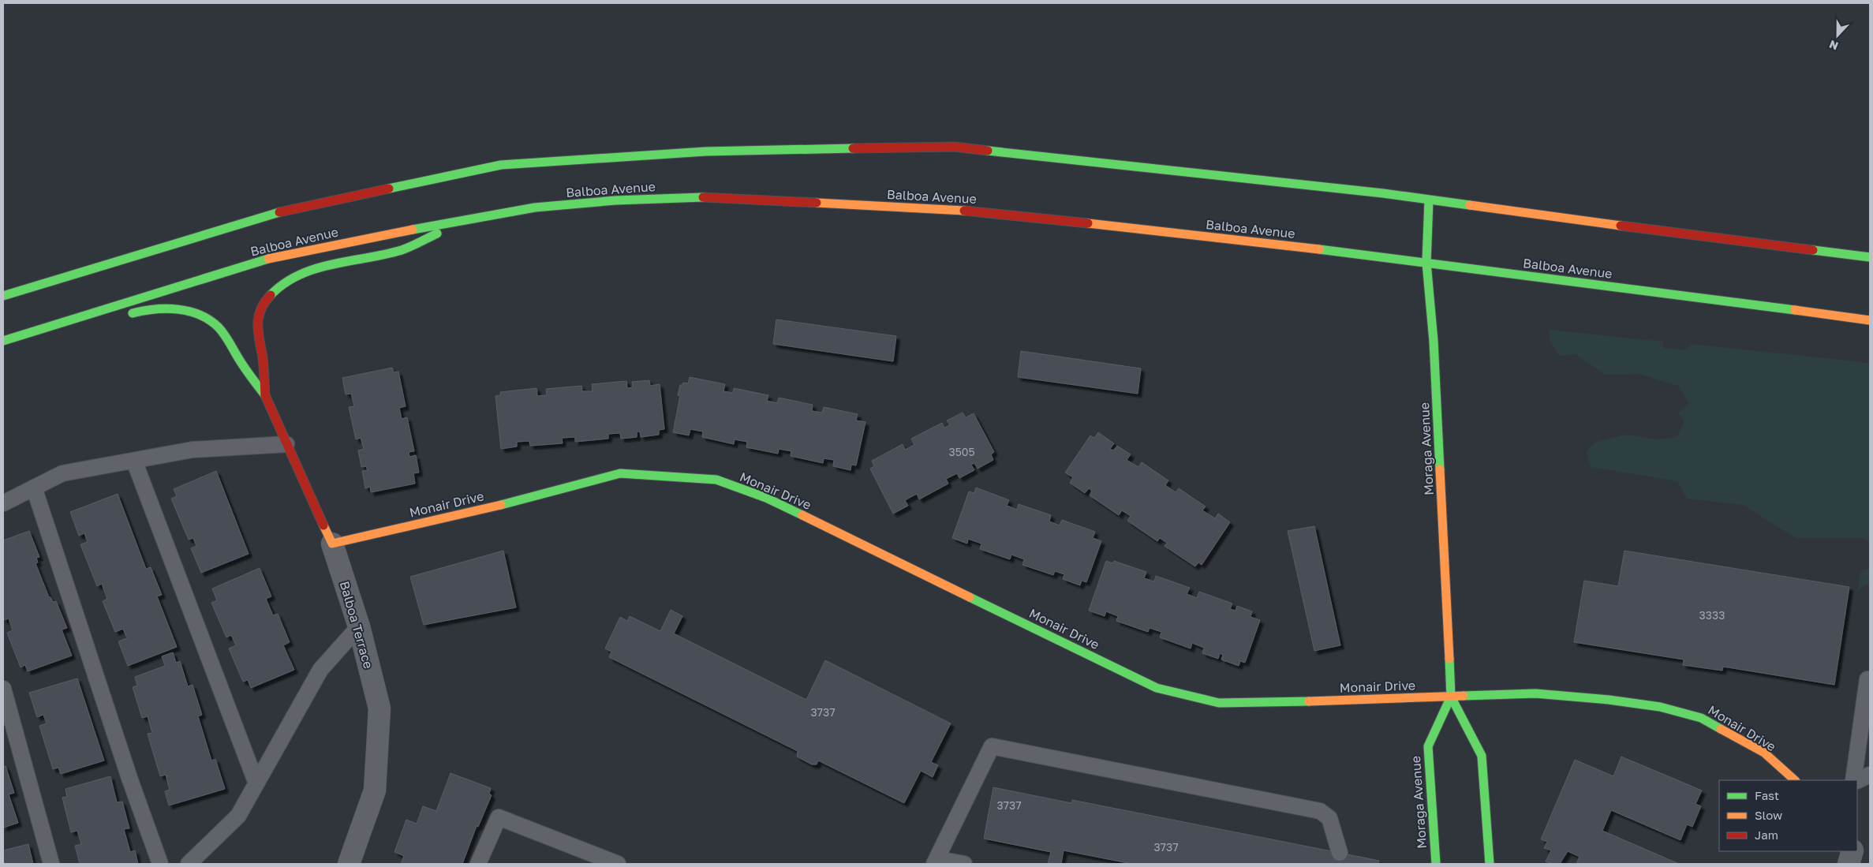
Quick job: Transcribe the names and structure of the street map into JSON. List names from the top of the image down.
{
  "streets": {
    "main road": [
      "Balboa Avenue",
      "Moraga Avenue",
      "Monair Drive",
      "Balboa Terrace"
    ]
  },
  "crossings": [
    ["Balboa Avenue", "Moraga Avenue"],
    ["Moraga Avenue", "Monair Drive"],
    ["Monair Drive", "Balboa Terrace"]
  ],
  "house_numbers": [
    "3505",
    "3333",
    "3737",
    "3737",
    "3737"
  ],
  "legend": ["Fast", "Slow", "Jam"],
  "north": "bottom"
}
